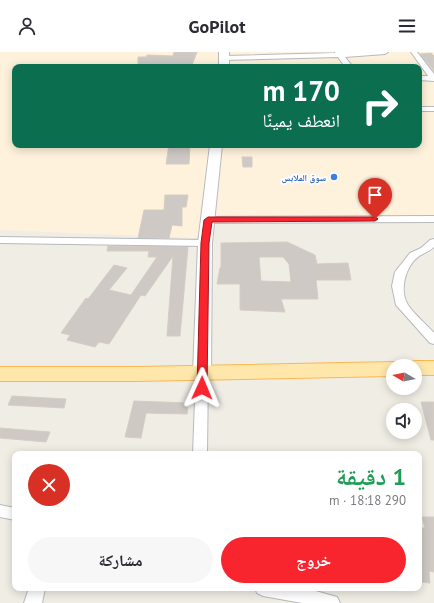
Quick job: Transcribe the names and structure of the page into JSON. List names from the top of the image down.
{
  "places": ["سوق الملابس"],
  "north": "left",
  "page": {
    "header": "GoPilot",
    "turn": ["170 m", "انعطف يمينًا"],
    "heading": ["1 دقيقة", "290 m · 18:18"],
    "buttons": ["خروج", "مشاركة"]
  }
}
